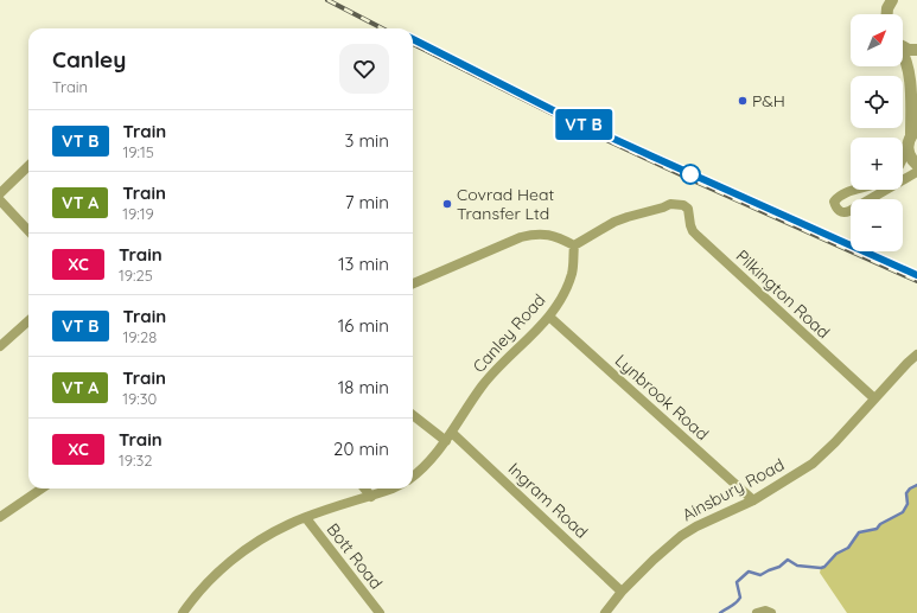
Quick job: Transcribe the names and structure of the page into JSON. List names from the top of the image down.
{
  "streets": {
    "street": [
      "Pilkington Road",
      "Canley Road",
      "Lynbrook Road",
      "Ainsbury Road",
      "Ingram Road",
      "Bott Road"
    ]
  },
  "crossings": [
    ["Pilkington Road", "Canley Road"],
    ["Pilkington Road", "Ainsbury Road"],
    ["Canley Road", "Lynbrook Road"],
    ["Canley Road", "Ingram Road"],
    ["Lynbrook Road", "Ainsbury Road"],
    ["Ainsbury Road", "Ingram Road"]
  ],
  "places": ["P&H", "Covrad Heat Transfer Ltd"],
  "north": "top right",
  "page": {
    "on_map": "VT B",
    "map_buttons": ["+", "−"],
    "heading": ["Canley", "Train"],
    "list": [
      {
        "mark": "VT B",
        "name": "Train",
        "note": "19:15",
        "value": "3 min"
      },
      {
        "mark": "VT A",
        "name": "Train",
        "note": "19:19",
        "value": "7 min"
      },
      {
        "mark": "XC",
        "name": "Train",
        "note": "19:25",
        "value": "13 min"
      },
      {
        "mark": "VT B",
        "name": "Train",
        "note": "19:28",
        "value": "16 min"
      },
      {
        "mark": "VT A",
        "name": "Train",
        "note": "19:30",
        "value": "18 min"
      },
      {
        "mark": "XC",
        "name": "Train",
        "note": "19:32",
        "value": "20 min"
      }
    ]
  }
}
